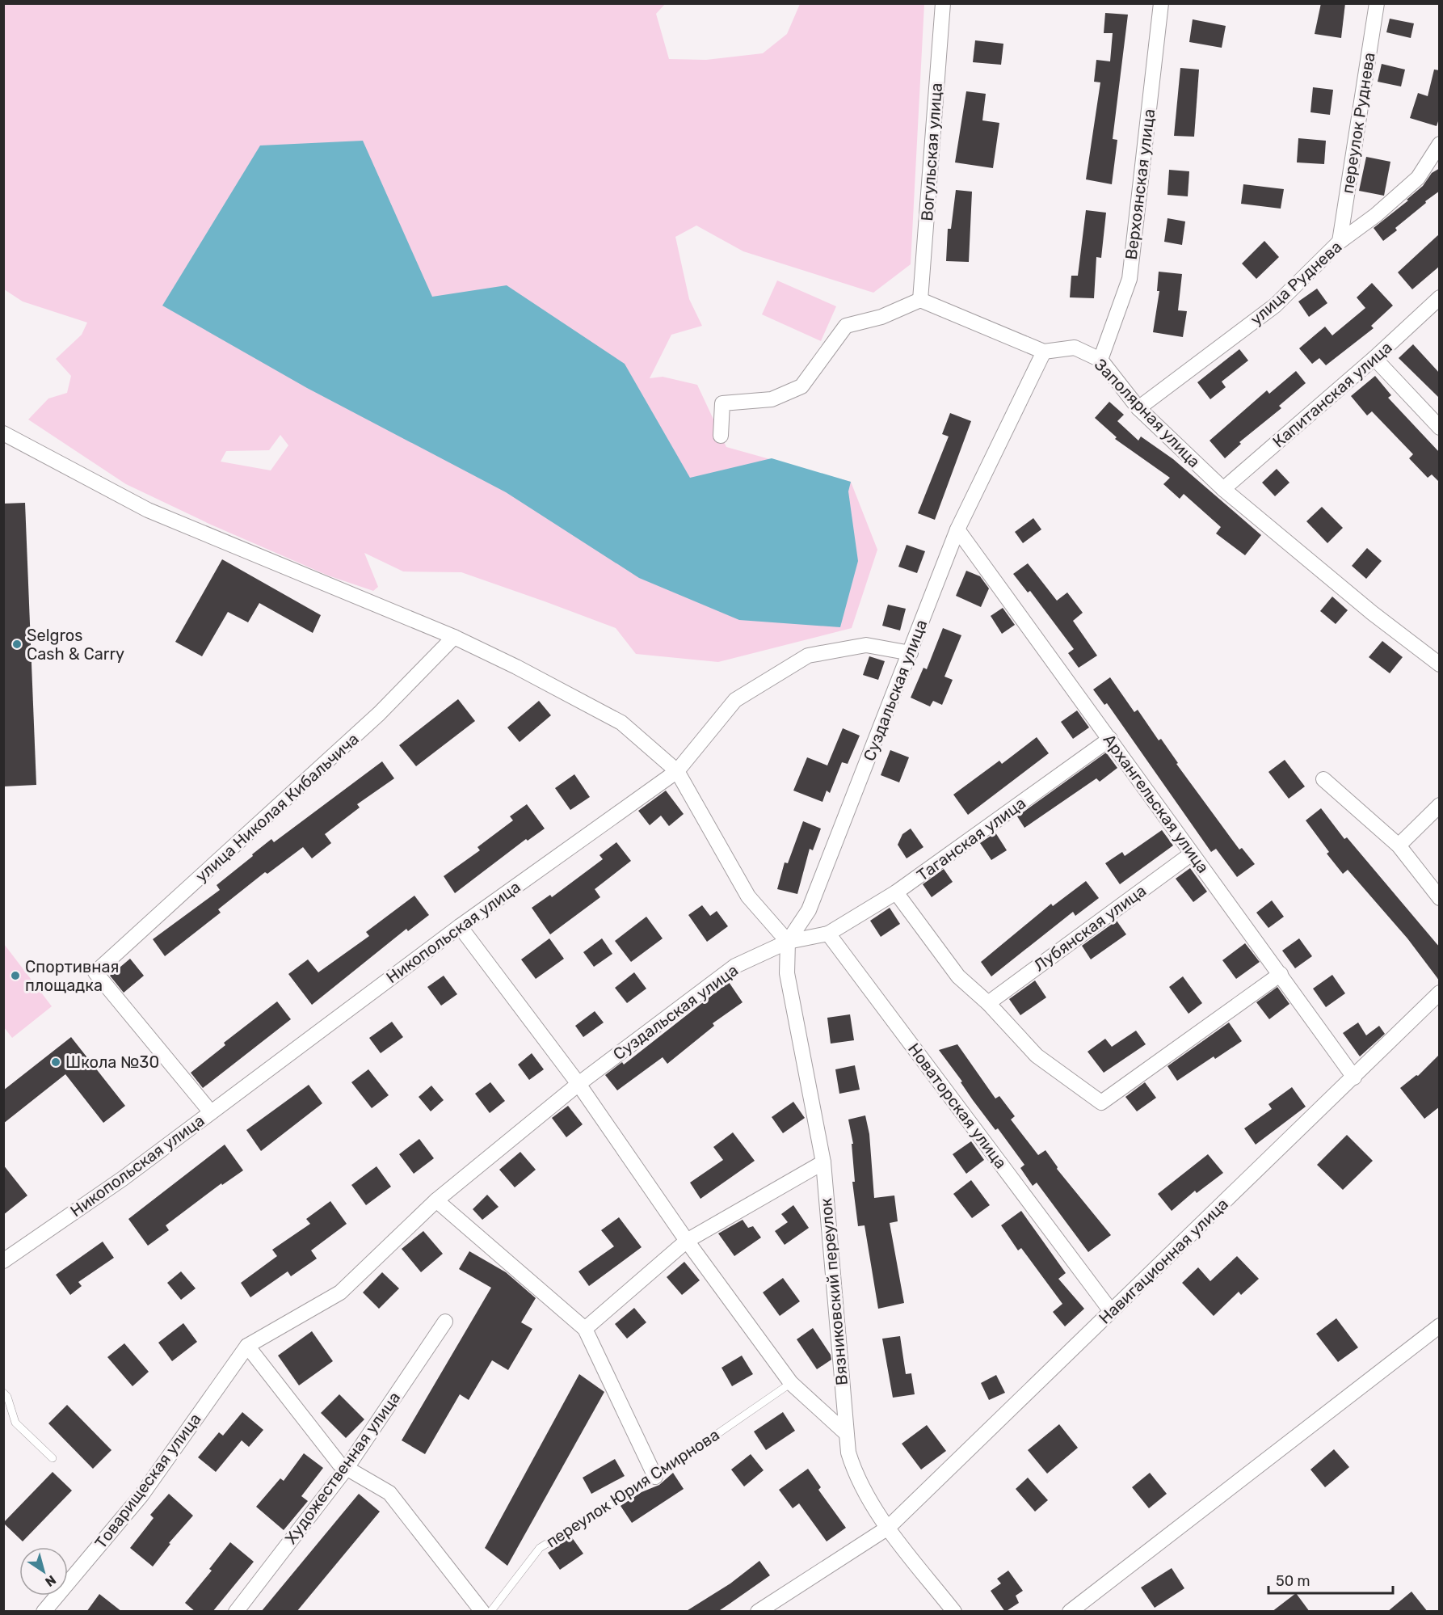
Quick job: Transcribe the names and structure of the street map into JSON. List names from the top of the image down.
{
  "streets": {
    "street": [
      "переулок Руднева",
      "Вогульская улица",
      "Верхоянская улица",
      "улица Руднева",
      "Капитанская улица",
      "Заполярная улица",
      "Суздальская улица",
      "Архангельская улица",
      "улица Николая Кибальчича",
      "Таганская улица",
      "Лубянская улица",
      "Никопольская улица",
      "Новаторская улица",
      "Навигационная улица",
      "Вязниковский переулок",
      "Художественная улица",
      "Товарищеская улица"
    ],
    "lane": ["переулок Юрия Смирнова"]
  },
  "crossings": [
    ["переулок Руднева", "улица Руднева"],
    ["Верхоянская улица", "Заполярная улица"],
    ["улица Руднева", "Заполярная улица"],
    ["Капитанская улица", "Заполярная улица"],
    ["Заполярная улица", "Суздальская улица"],
    ["Суздальская улица", "Архангельская улица"],
    ["Суздальская улица", "Никопольская улица"],
    ["Суздальская улица", "Вязниковский переулок"],
    ["Суздальская улица", "Товарищеская улица"],
    ["Архангельская улица", "Таганская улица"],
    ["Архангельская улица", "Лубянская улица"],
    ["Архангельская улица", "Навигационная улица"],
    ["улица Николая Кибальчича", "Никопольская улица"],
    ["Таганская улица", "Новаторская улица"],
    ["Новаторская улица", "Навигационная улица"],
    ["Навигационная улица", "Вязниковский переулок"]
  ],
  "places": ["Selgros Cash & Carry", "Спортивная площадка", "Школа №30"],
  "scale_bar": "50 m",
  "north": "bottom right"
}
